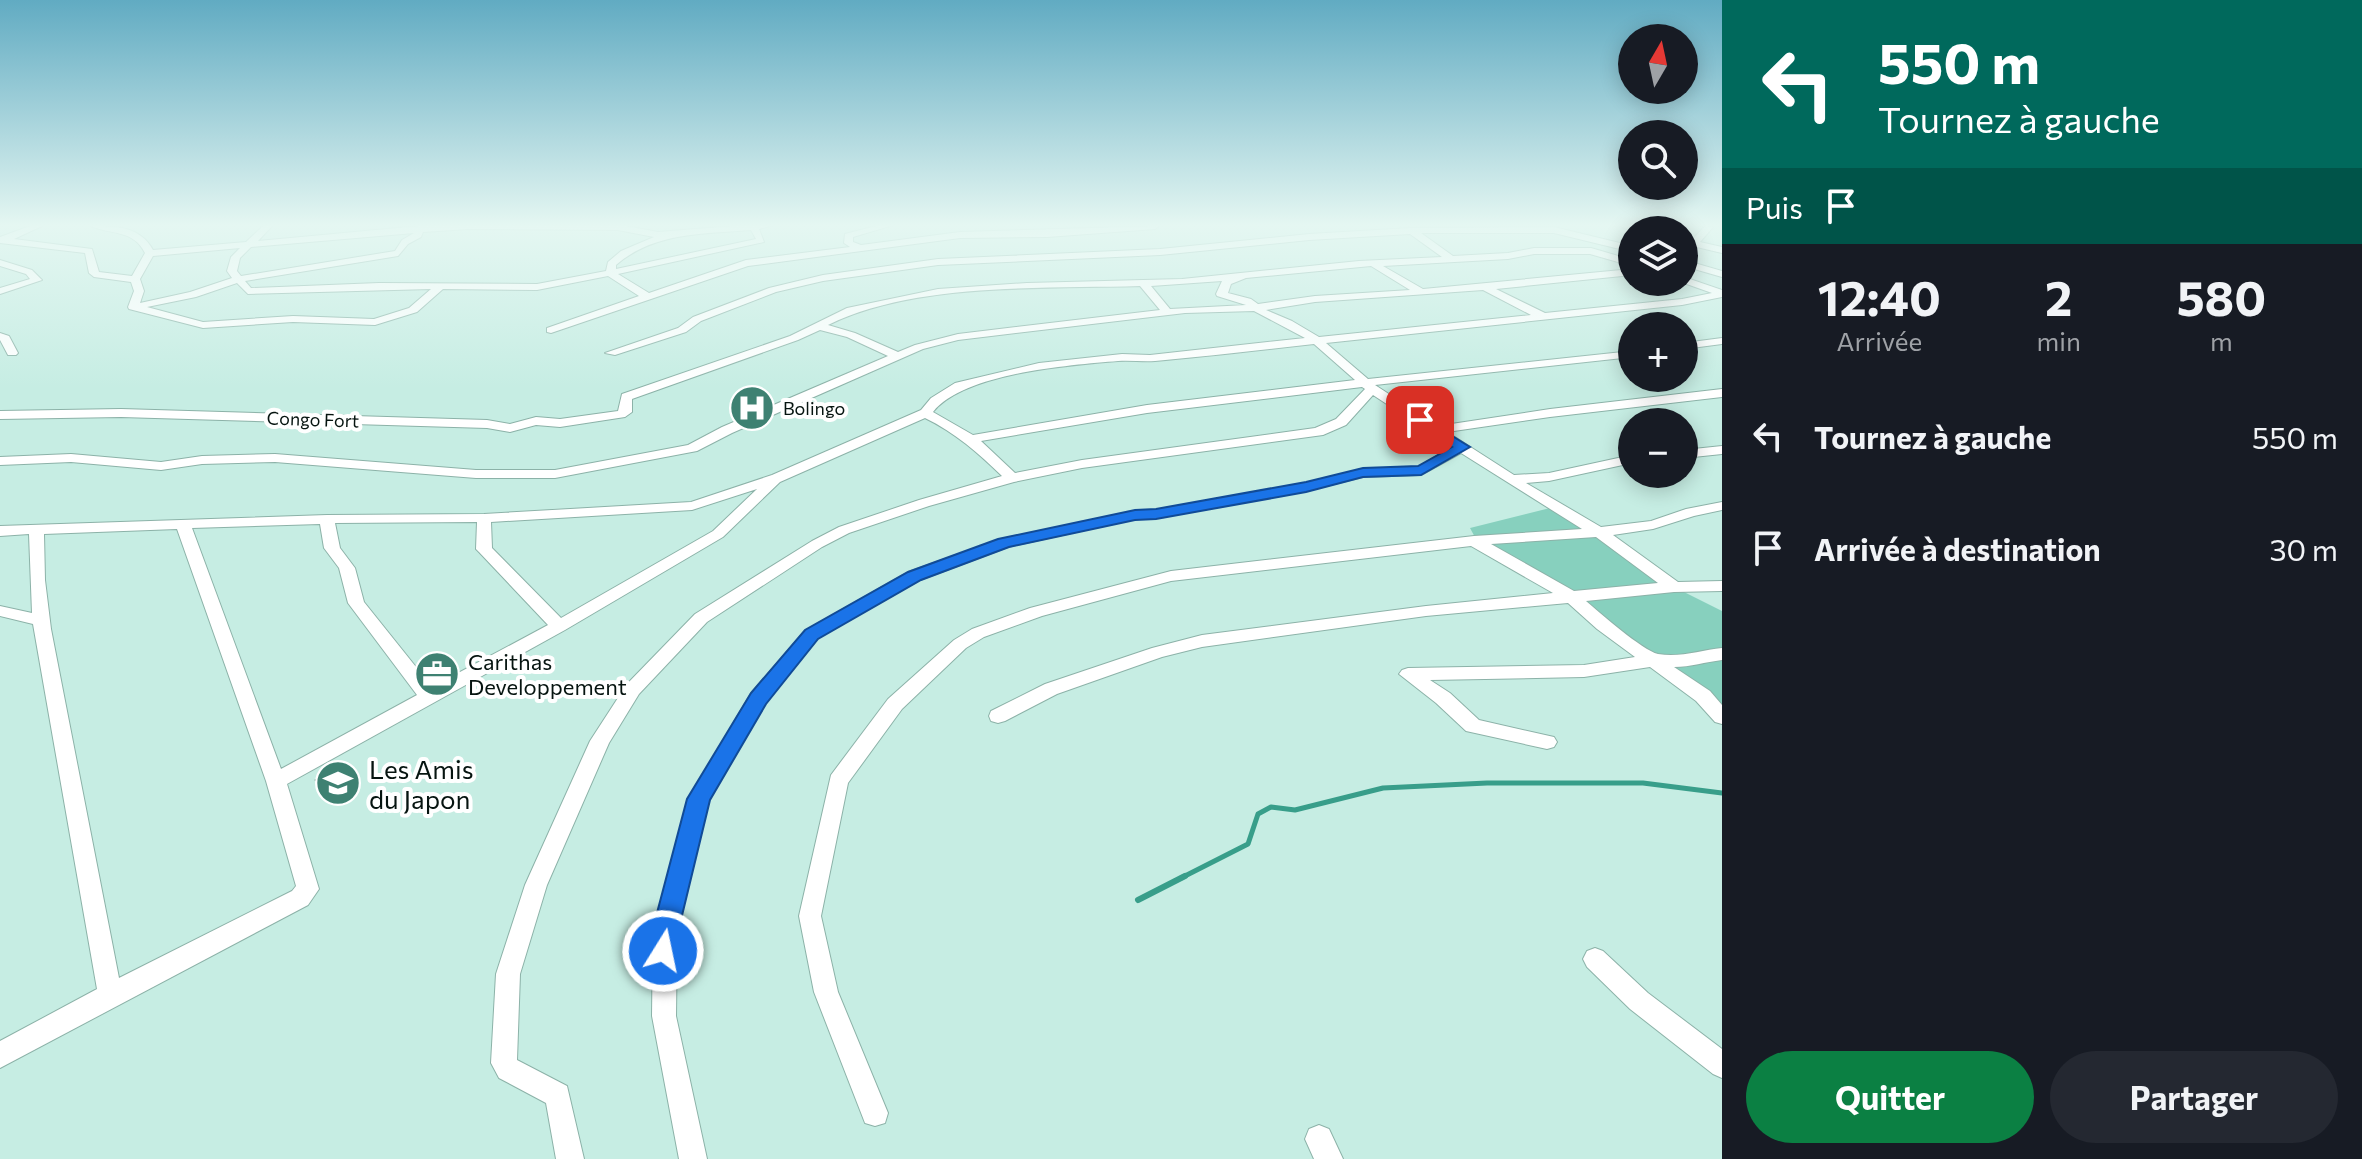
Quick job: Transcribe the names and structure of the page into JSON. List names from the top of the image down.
{
  "streets": {
    "street": ["Congo Fort"]
  },
  "places": {
    "hospital": ["Bolingo"],
    "office": ["Carithas Developpement"],
    "school or university": ["Les Amis du Japon"]
  },
  "north": "top",
  "page": {
    "turn": ["550 m", "Tournez à gauche"],
    "map_buttons": ["+", "−"],
    "then": "Puis",
    "eta": [
      "12:40",
      "Arrivée",
      "2",
      "min",
      "580",
      "m"
    ],
    "list": [
      {
        "name": "Tournez à gauche",
        "value": "550 m"
      },
      {
        "name": "Arrivée à destination",
        "value": "30 m"
      }
    ],
    "buttons": ["Quitter", "Partager"]
  }
}
